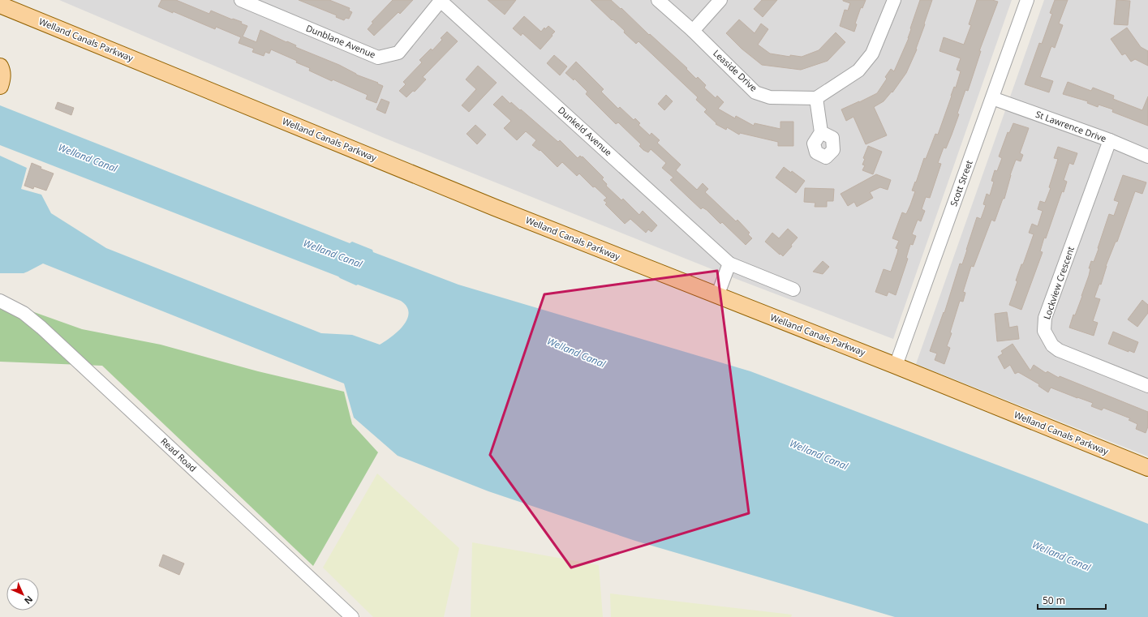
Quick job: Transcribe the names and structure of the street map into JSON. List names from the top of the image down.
{
  "streets": {
    "main road": ["Welland Canals Parkway"],
    "street": [
      "Dunblane Avenue",
      "Leaside Drive",
      "St Lawrence Drive",
      "Dunkeld Avenue",
      "Scott Street",
      "Lockview Crescent",
      "Read Road"
    ]
  },
  "crossings": [
    ["Welland Canals Parkway", "Scott Street"],
    ["Dunblane Avenue", "Dunkeld Avenue"],
    ["St Lawrence Drive", "Scott Street"],
    ["St Lawrence Drive", "Lockview Crescent"]
  ],
  "water": ["Welland Canal"],
  "scale_bar": "50 m",
  "north": "bottom right"
}
